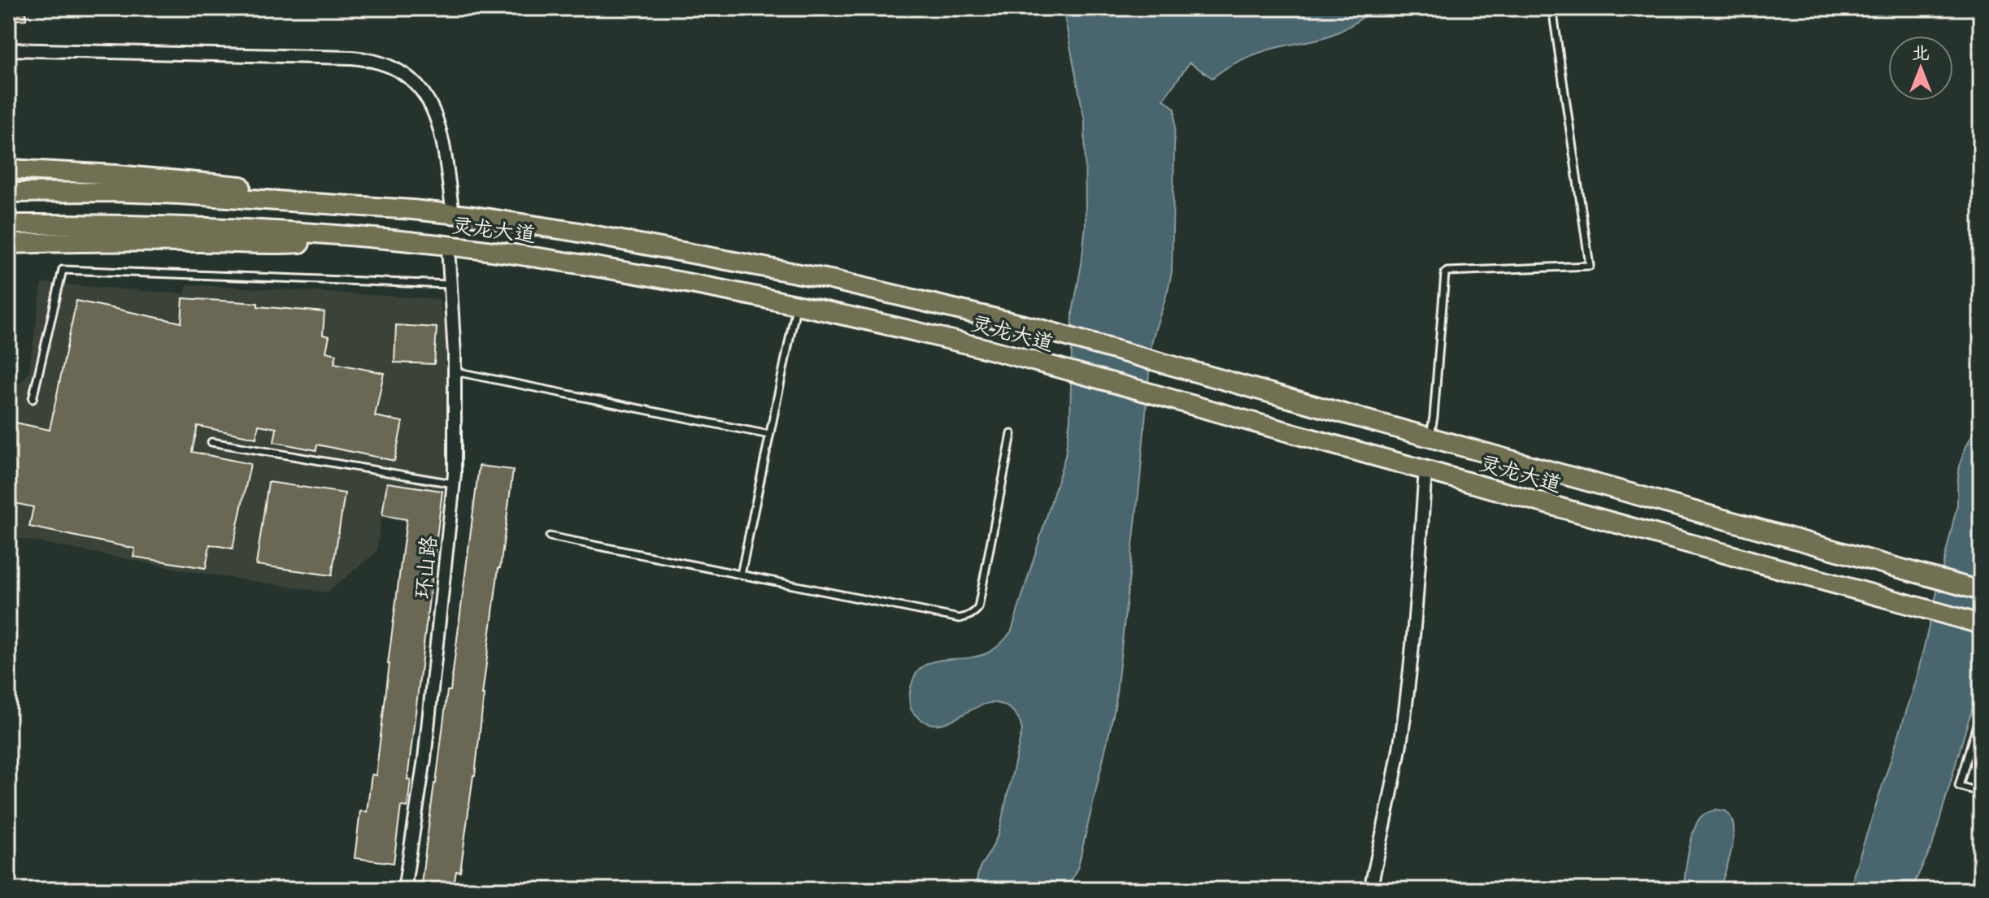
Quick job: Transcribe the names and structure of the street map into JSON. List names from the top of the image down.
{
  "streets": {
    "main road": ["灵龙大道"],
    "street": ["环山路"]
  },
  "crossings": [
    ["灵龙大道", "环山路"]
  ],
  "north": "top"
}
